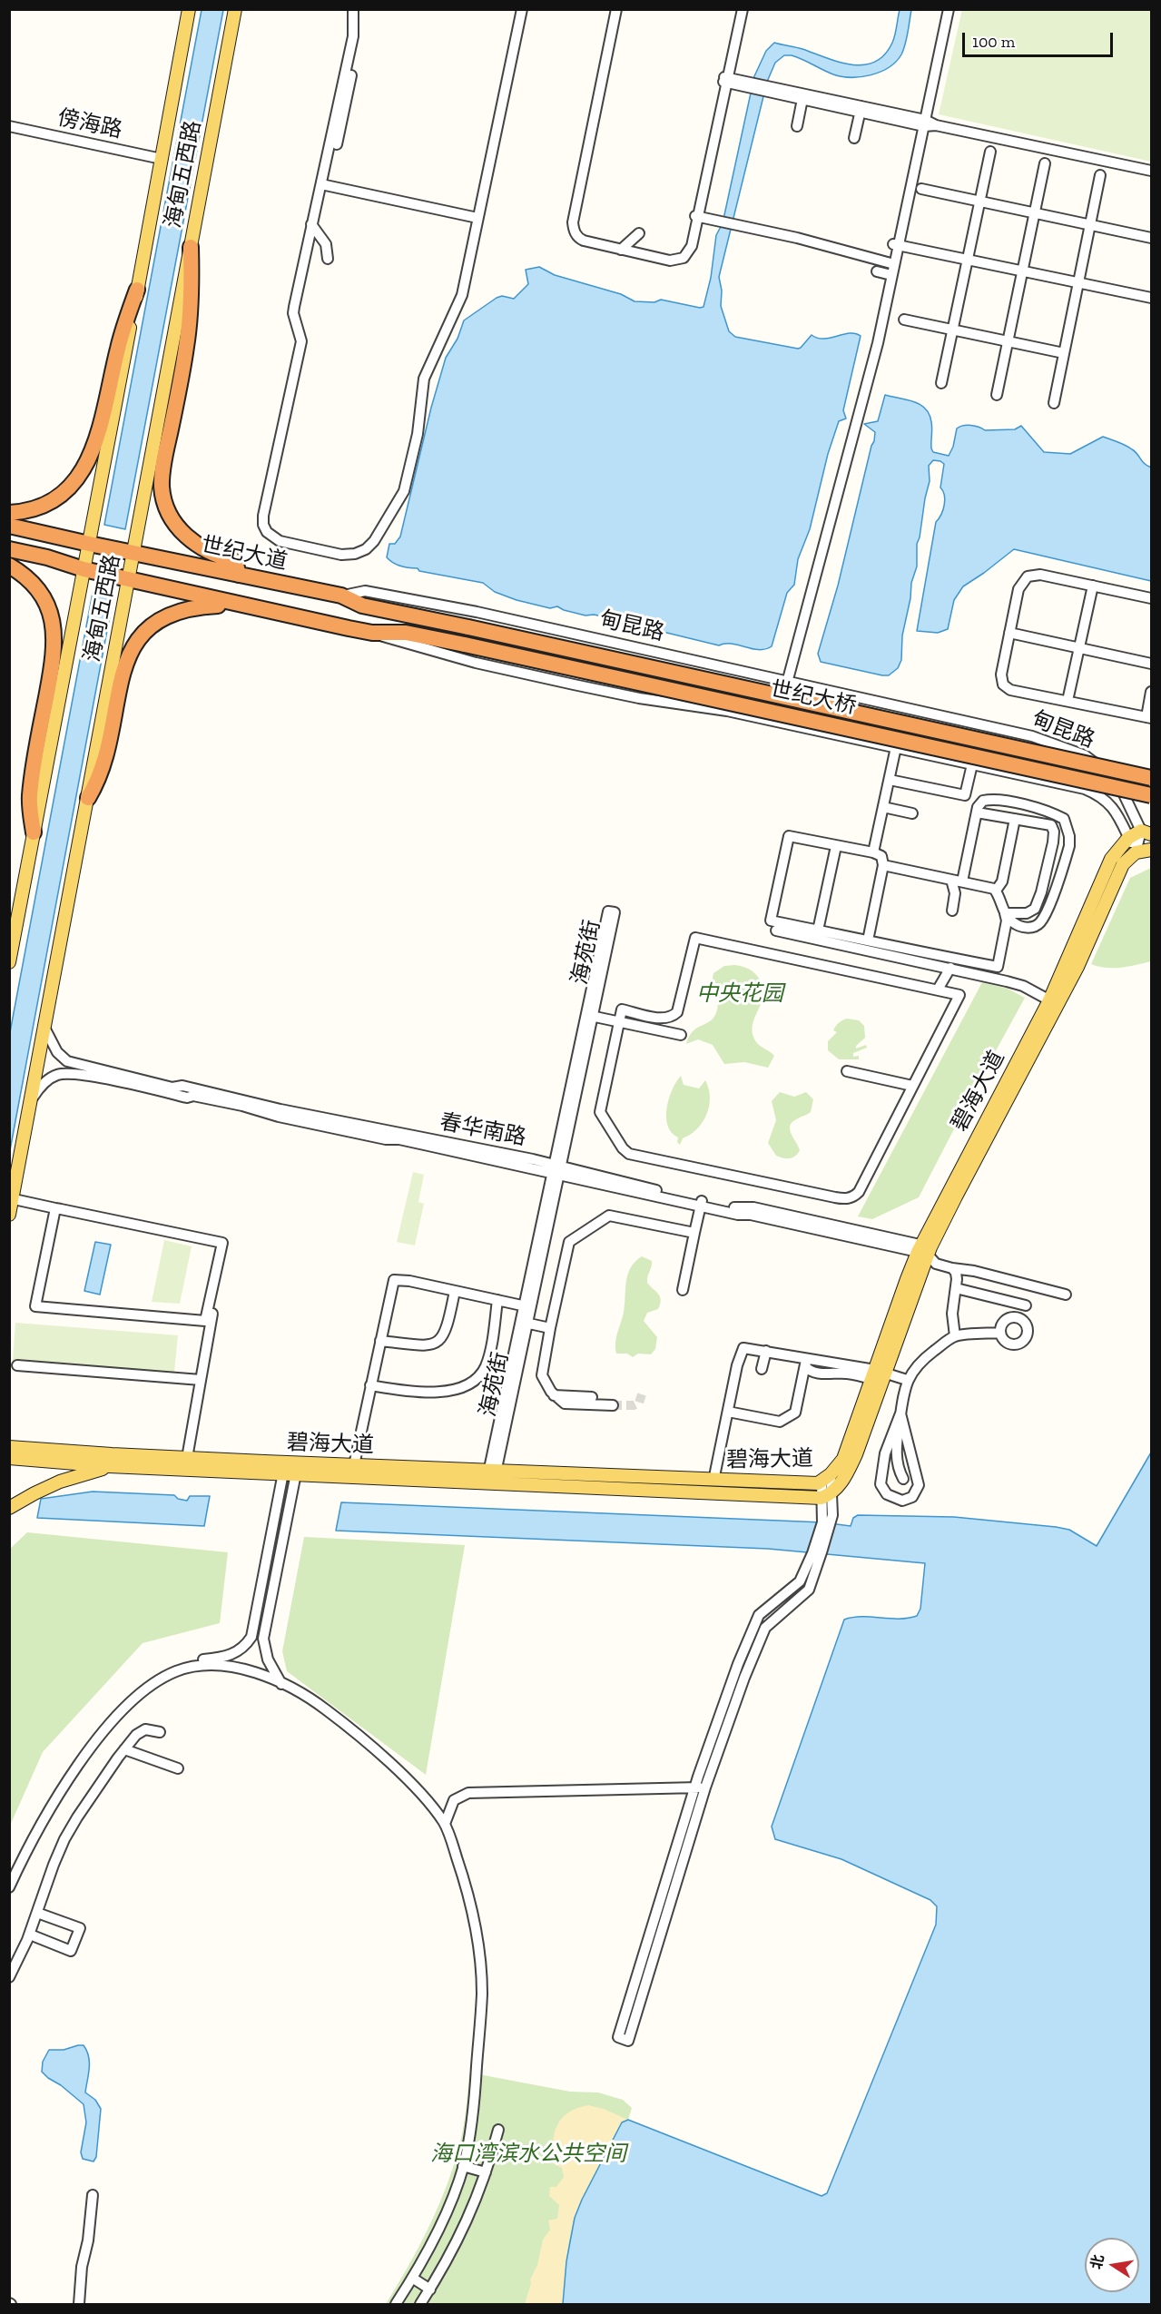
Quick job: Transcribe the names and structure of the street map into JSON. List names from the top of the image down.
{
  "streets": {
    "highway": ["世纪大道", "世纪大桥"],
    "main road": ["海甸五西路", "碧海大道"],
    "street": [
      "傍海路",
      "甸昆路",
      "海苑街",
      "春华南路"
    ]
  },
  "crossings": [
    ["傍海路", "海甸五西路"],
    ["海甸五西路", "世纪大道"],
    ["海甸五西路", "春华南路"],
    ["世纪大道", "甸昆路"],
    ["世纪大道", "世纪大桥"],
    ["甸昆路", "碧海大道"],
    ["海苑街", "碧海大道"],
    ["海苑街", "春华南路"],
    ["碧海大道", "春华南路"]
  ],
  "parks": ["中央花园", "海口湾滨水公共空间"],
  "scale_bar": "100 m",
  "north": "left"
}
